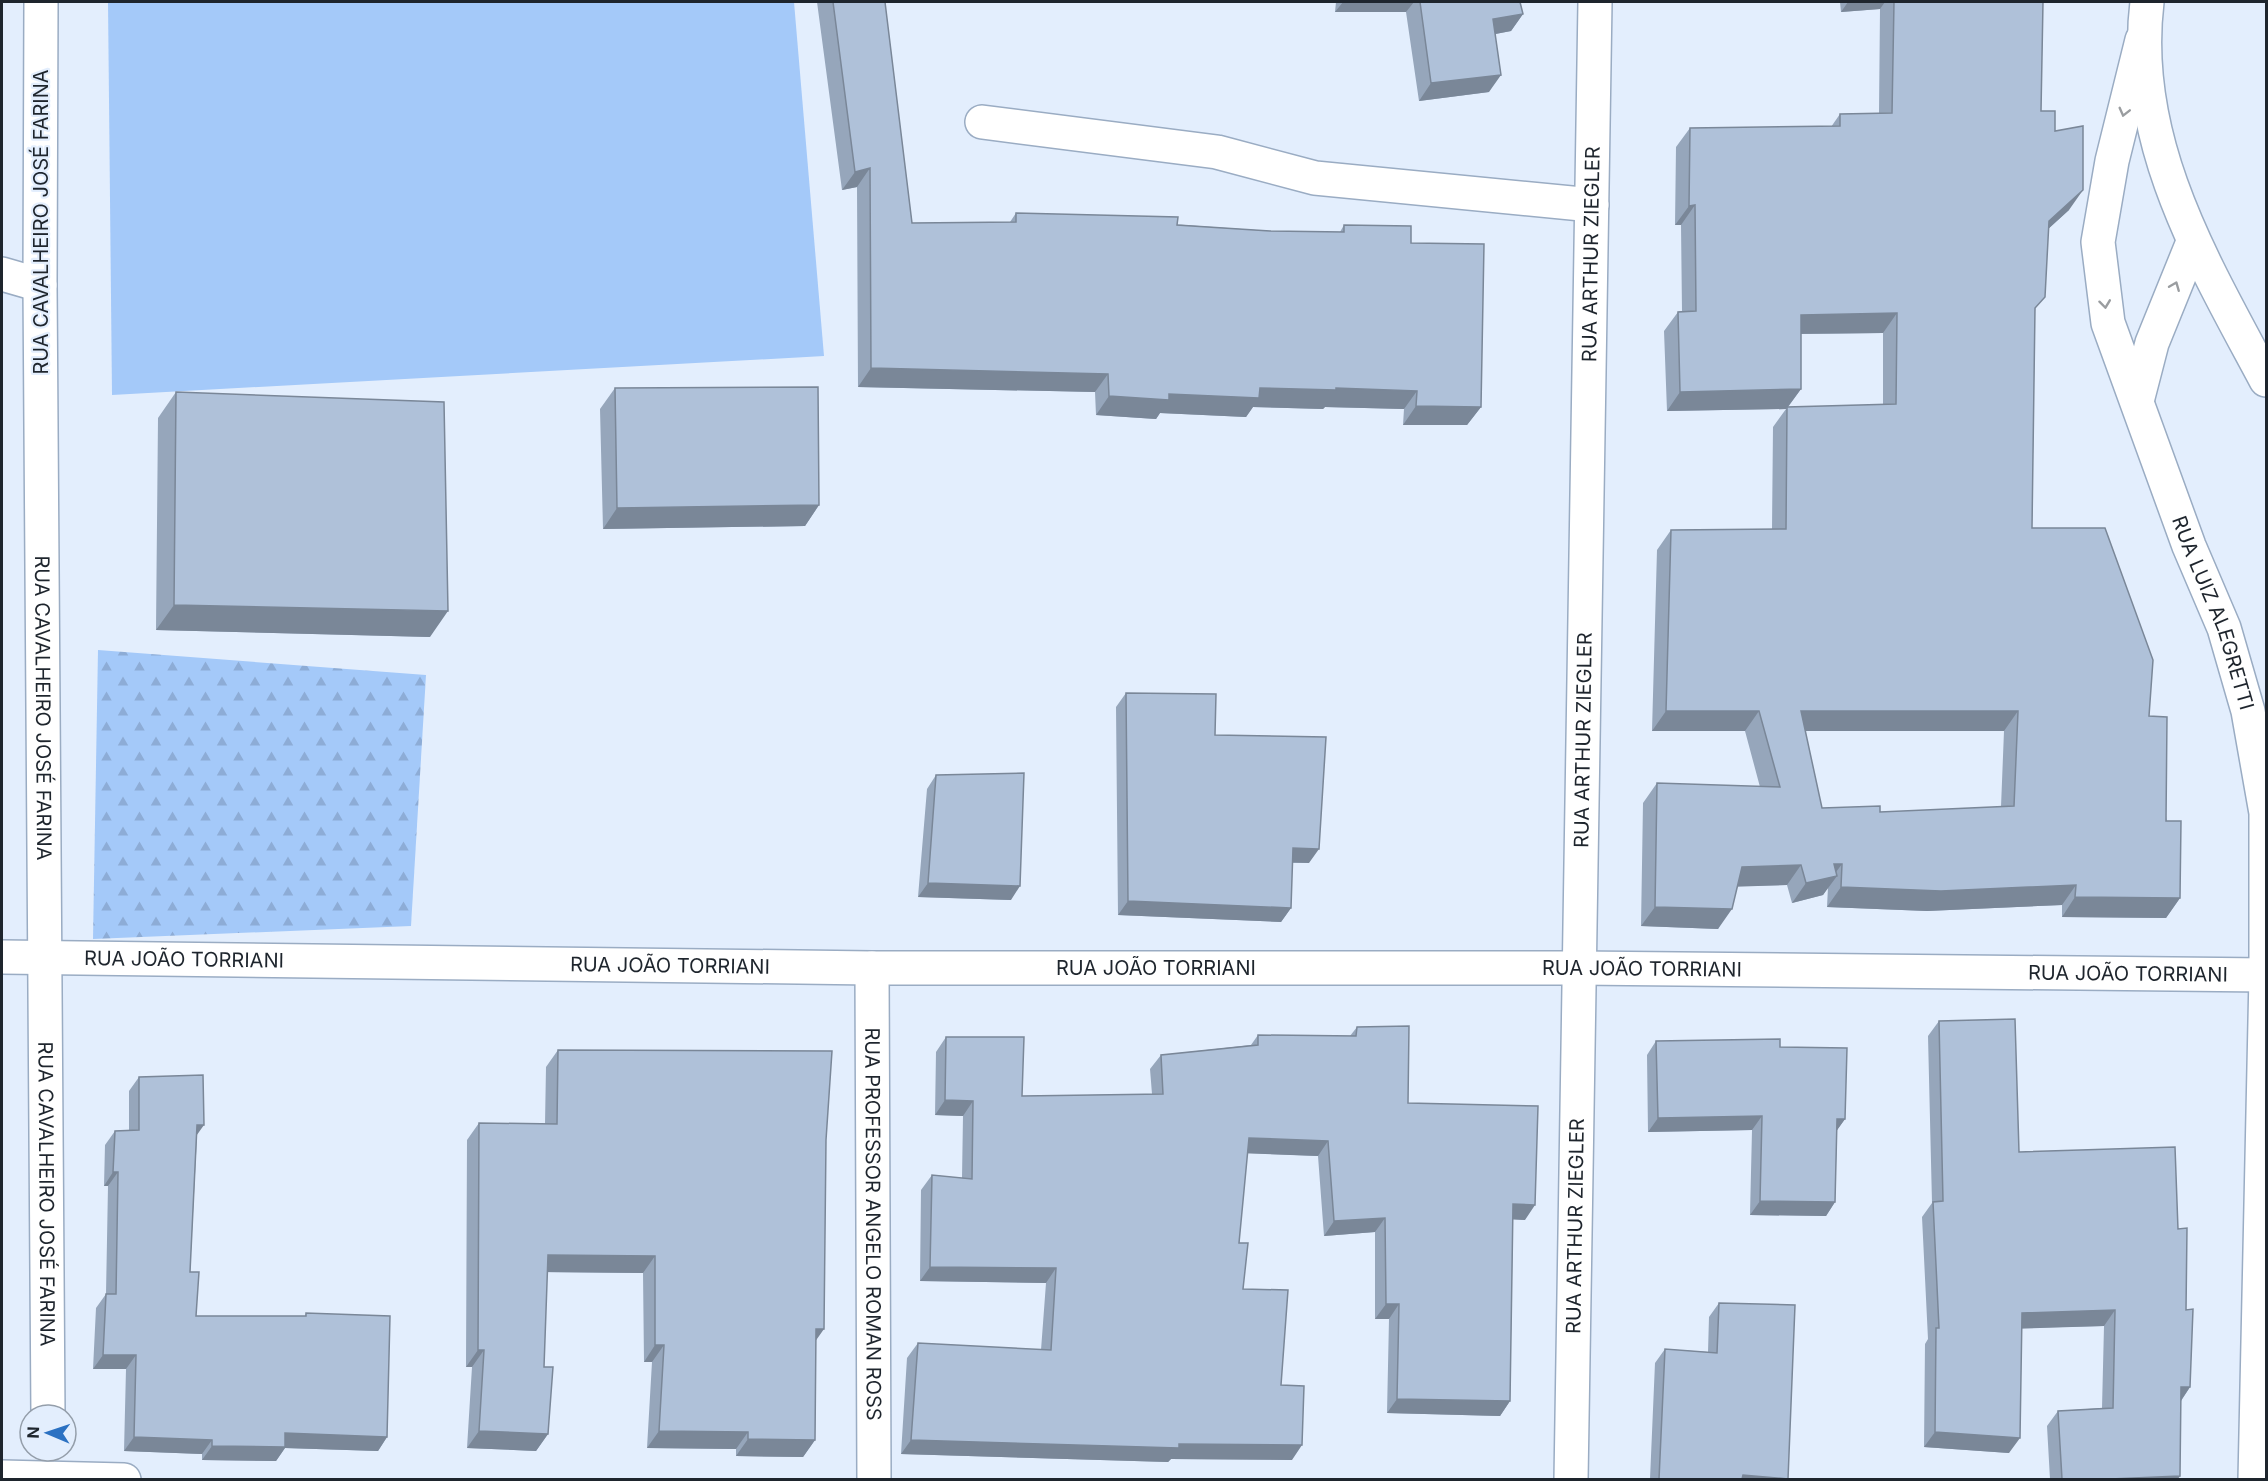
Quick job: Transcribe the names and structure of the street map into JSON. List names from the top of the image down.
{
  "streets": {
    "street": [
      "RUA CAVALHEIRO JOSÉ FARINA",
      "RUA ARTHUR ZIEGLER",
      "RUA LUIZ ALEGRETTI",
      "RUA JOÃO TORRIANI",
      "RUA PROFESSOR ANGELO ROMAN ROSS"
    ]
  },
  "crossings": [
    ["RUA CAVALHEIRO JOSÉ FARINA", "RUA JOÃO TORRIANI"],
    ["RUA ARTHUR ZIEGLER", "RUA JOÃO TORRIANI"],
    ["RUA LUIZ ALEGRETTI", "RUA JOÃO TORRIANI"],
    ["RUA JOÃO TORRIANI", "RUA PROFESSOR ANGELO ROMAN ROSS"]
  ],
  "north": "left"
}
